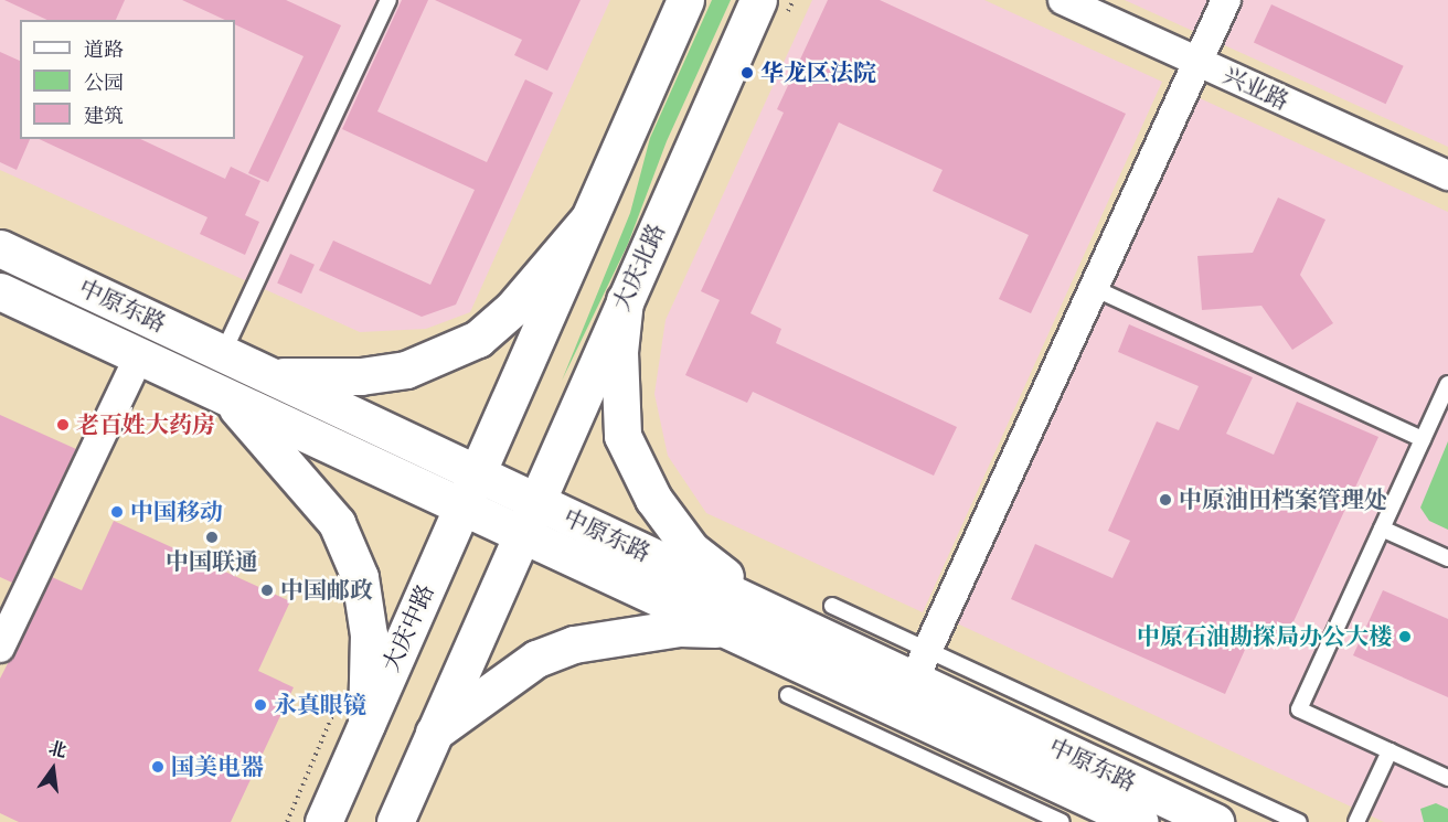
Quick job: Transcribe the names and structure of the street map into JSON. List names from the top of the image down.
{
  "streets": {
    "main road": ["大庆北路", "中原东路", "大庆中路"],
    "street": ["兴业路"]
  },
  "crossings": [
    ["大庆北路", "中原东路"],
    ["中原东路", "大庆中路"]
  ],
  "places": [
    "华龙区法院",
    "老百姓大药房",
    "中原油田档案管理处",
    "中国移动",
    "中国联通",
    "中国邮政",
    "中原石油勘探局办公大楼",
    "永真眼镜",
    "国美电器"
  ],
  "legend": ["道路", "公园", "建筑"],
  "north": "top"
}
